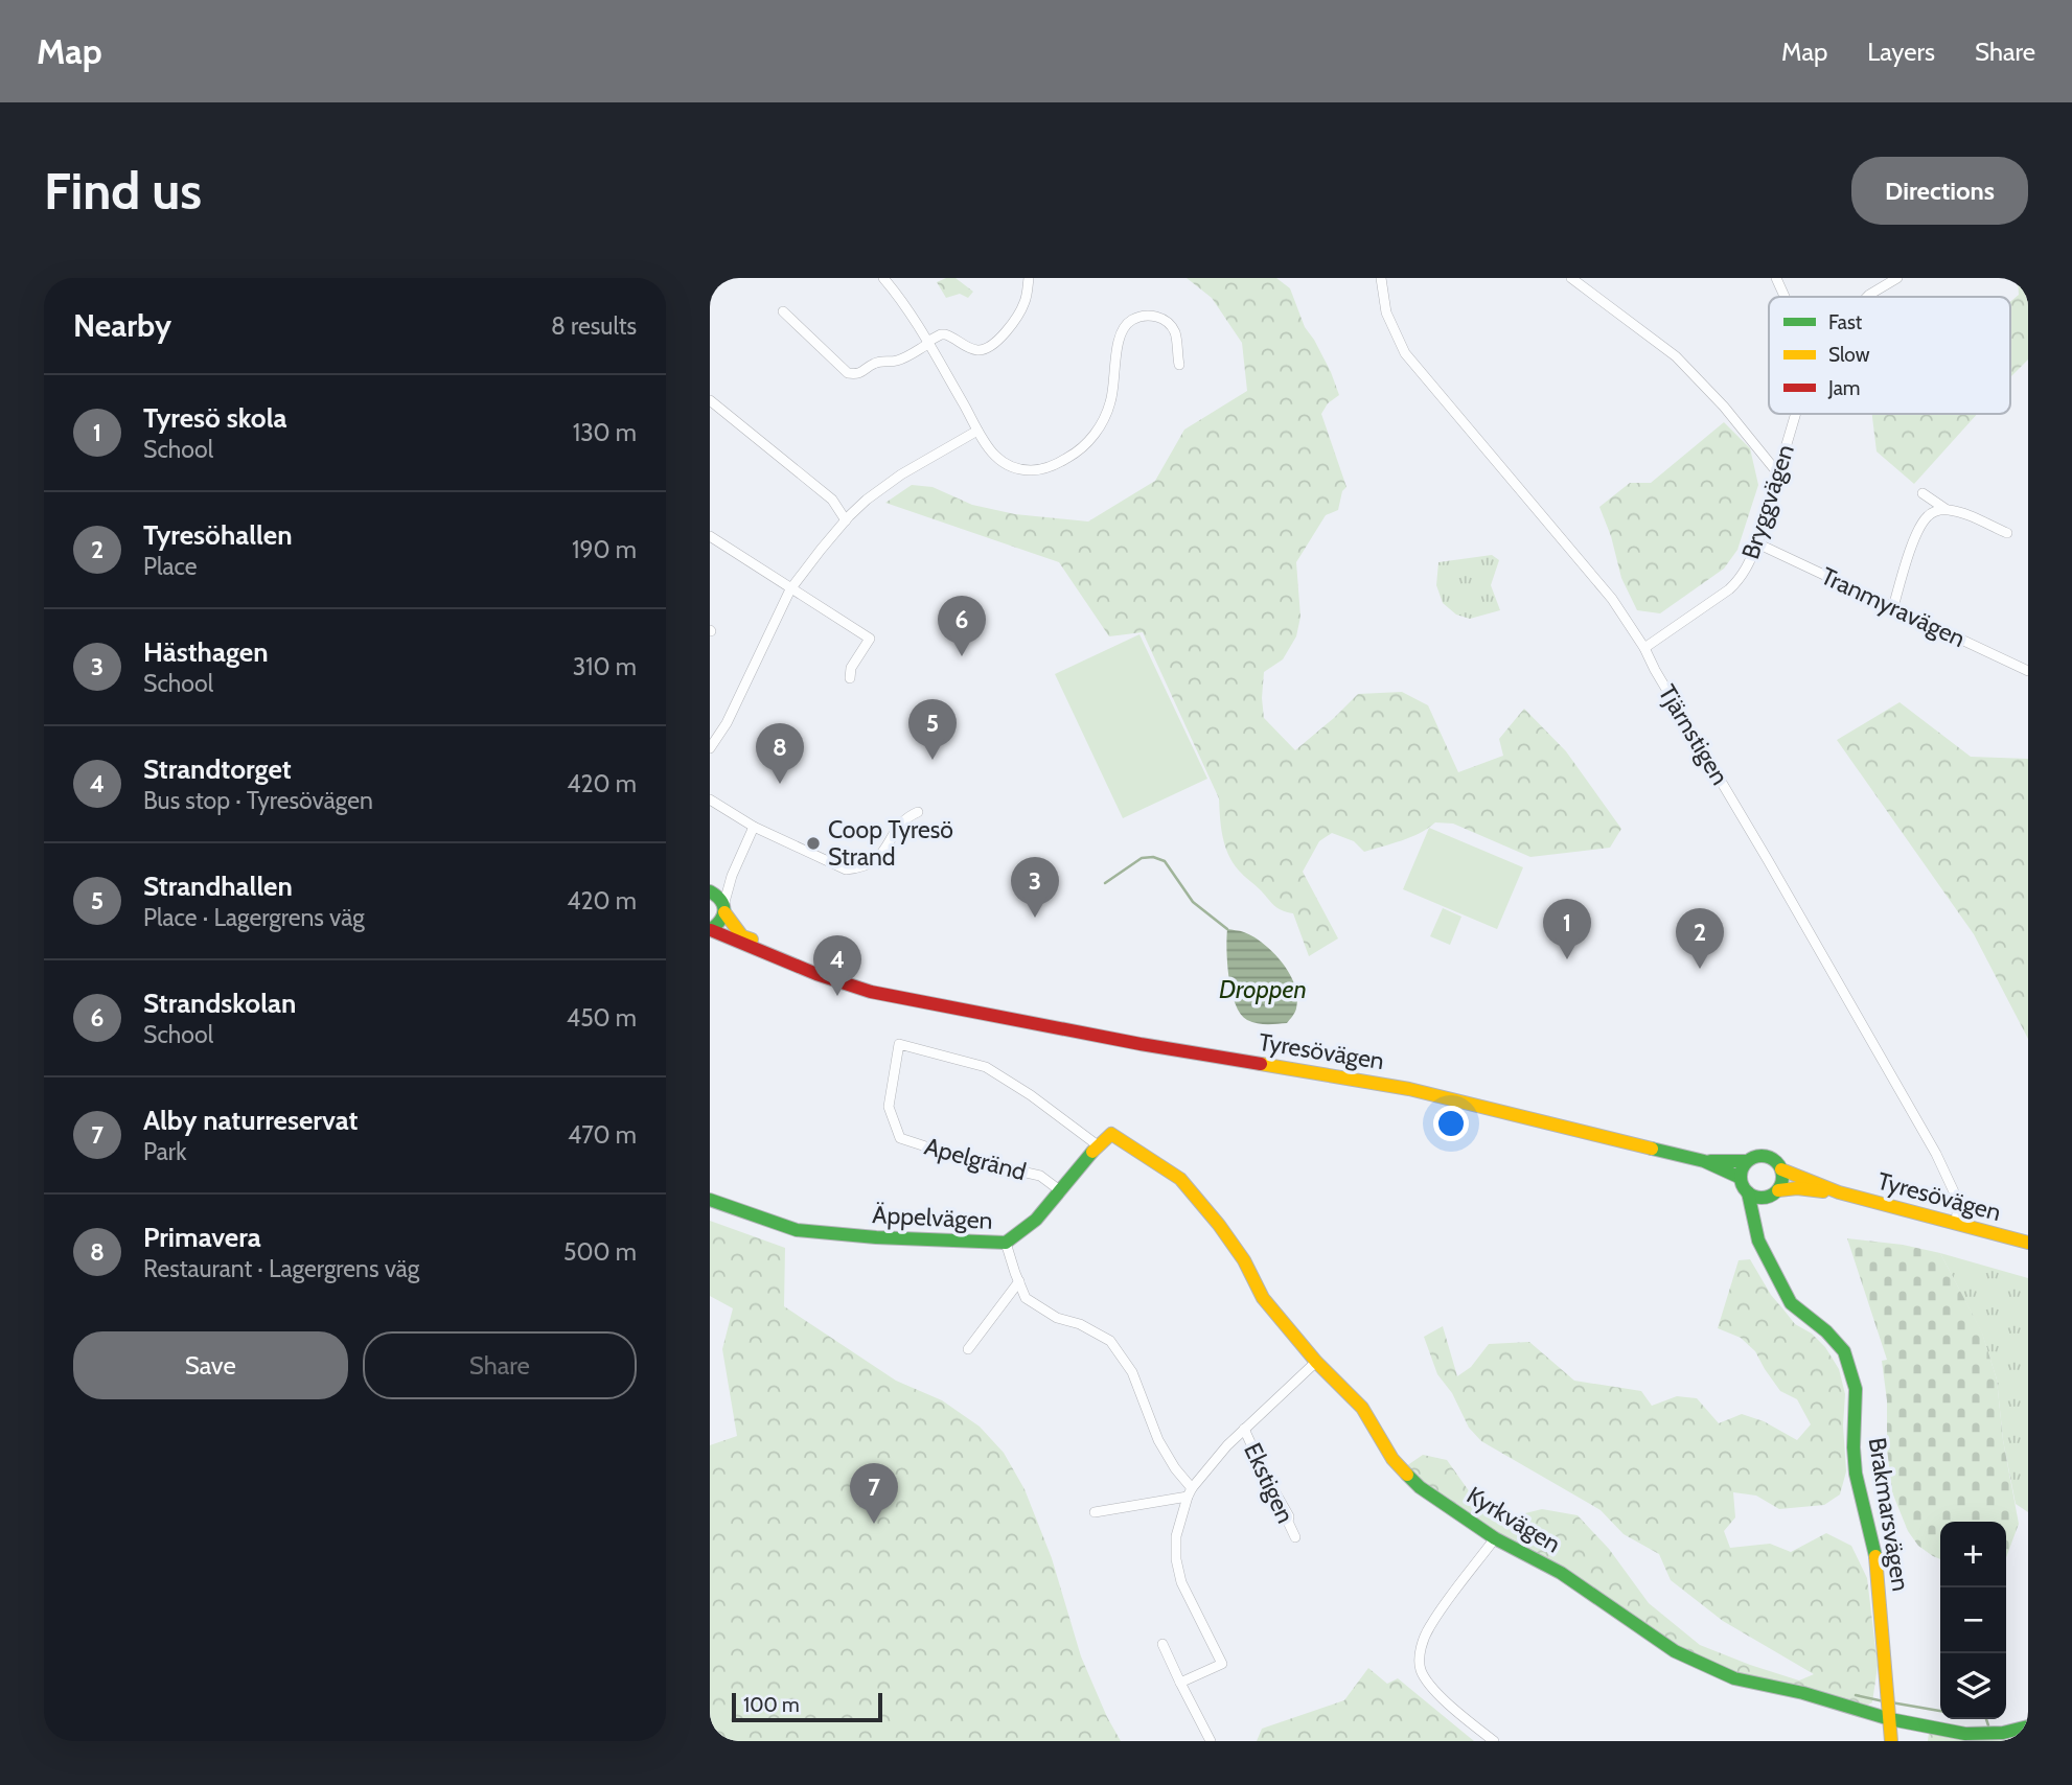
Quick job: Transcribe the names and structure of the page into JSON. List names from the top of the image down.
{
  "streets": {
    "street": [
      "Bryggvägen",
      "Tranmyravägen",
      "Tjärnstigen",
      "Tyresövägen",
      "Apelgränd",
      "Äppelvägen",
      "Ekstigen",
      "Brakmarsvägen",
      "Kyrkvägen"
    ]
  },
  "crossings": [
    ["Bryggvägen", "Tranmyravägen"],
    ["Bryggvägen", "Tjärnstigen"],
    ["Tjärnstigen", "Tyresövägen"],
    ["Tyresövägen", "Brakmarsvägen"],
    ["Apelgränd", "Äppelvägen"],
    ["Äppelvägen", "Kyrkvägen"],
    ["Ekstigen", "Kyrkvägen"],
    ["Brakmarsvägen", "Kyrkvägen"]
  ],
  "water": ["Droppen"],
  "places": ["Coop Tyresö Strand"],
  "legend": ["Fast", "Slow", "Jam"],
  "scale_bar": "100 m",
  "page": {
    "header": "Map",
    "nav": ["Map", "Layers", "Share"],
    "buttons": [
      "Directions",
      ["Save", "Share"]
    ],
    "title": "Find us",
    "heading": ["Nearby", "8 results"],
    "list": [
      {
        "mark": "1",
        "name": "Tyresö skola",
        "note": "School",
        "value": "130 m"
      },
      {
        "mark": "2",
        "name": "Tyresöhallen",
        "note": "Place",
        "value": "190 m"
      },
      {
        "mark": "3",
        "name": "Hästhagen",
        "note": "School",
        "value": "310 m"
      },
      {
        "mark": "4",
        "name": "Strandtorget",
        "note": "Bus stop · Tyresövägen",
        "value": "420 m"
      },
      {
        "mark": "5",
        "name": "Strandhallen",
        "note": "Place · Lagergrens väg",
        "value": "420 m"
      },
      {
        "mark": "6",
        "name": "Strandskolan",
        "note": "School",
        "value": "450 m"
      },
      {
        "mark": "7",
        "name": "Alby naturreservat",
        "note": "Park",
        "value": "470 m"
      },
      {
        "mark": "8",
        "name": "Primavera",
        "note": "Restaurant · Lagergrens väg",
        "value": "500 m"
      }
    ],
    "pins": [
      "6",
      "5",
      "8",
      "3",
      "1",
      "2",
      "4",
      "7"
    ],
    "map_buttons": ["+", "−"],
    "scale": "100 m"
  }
}
